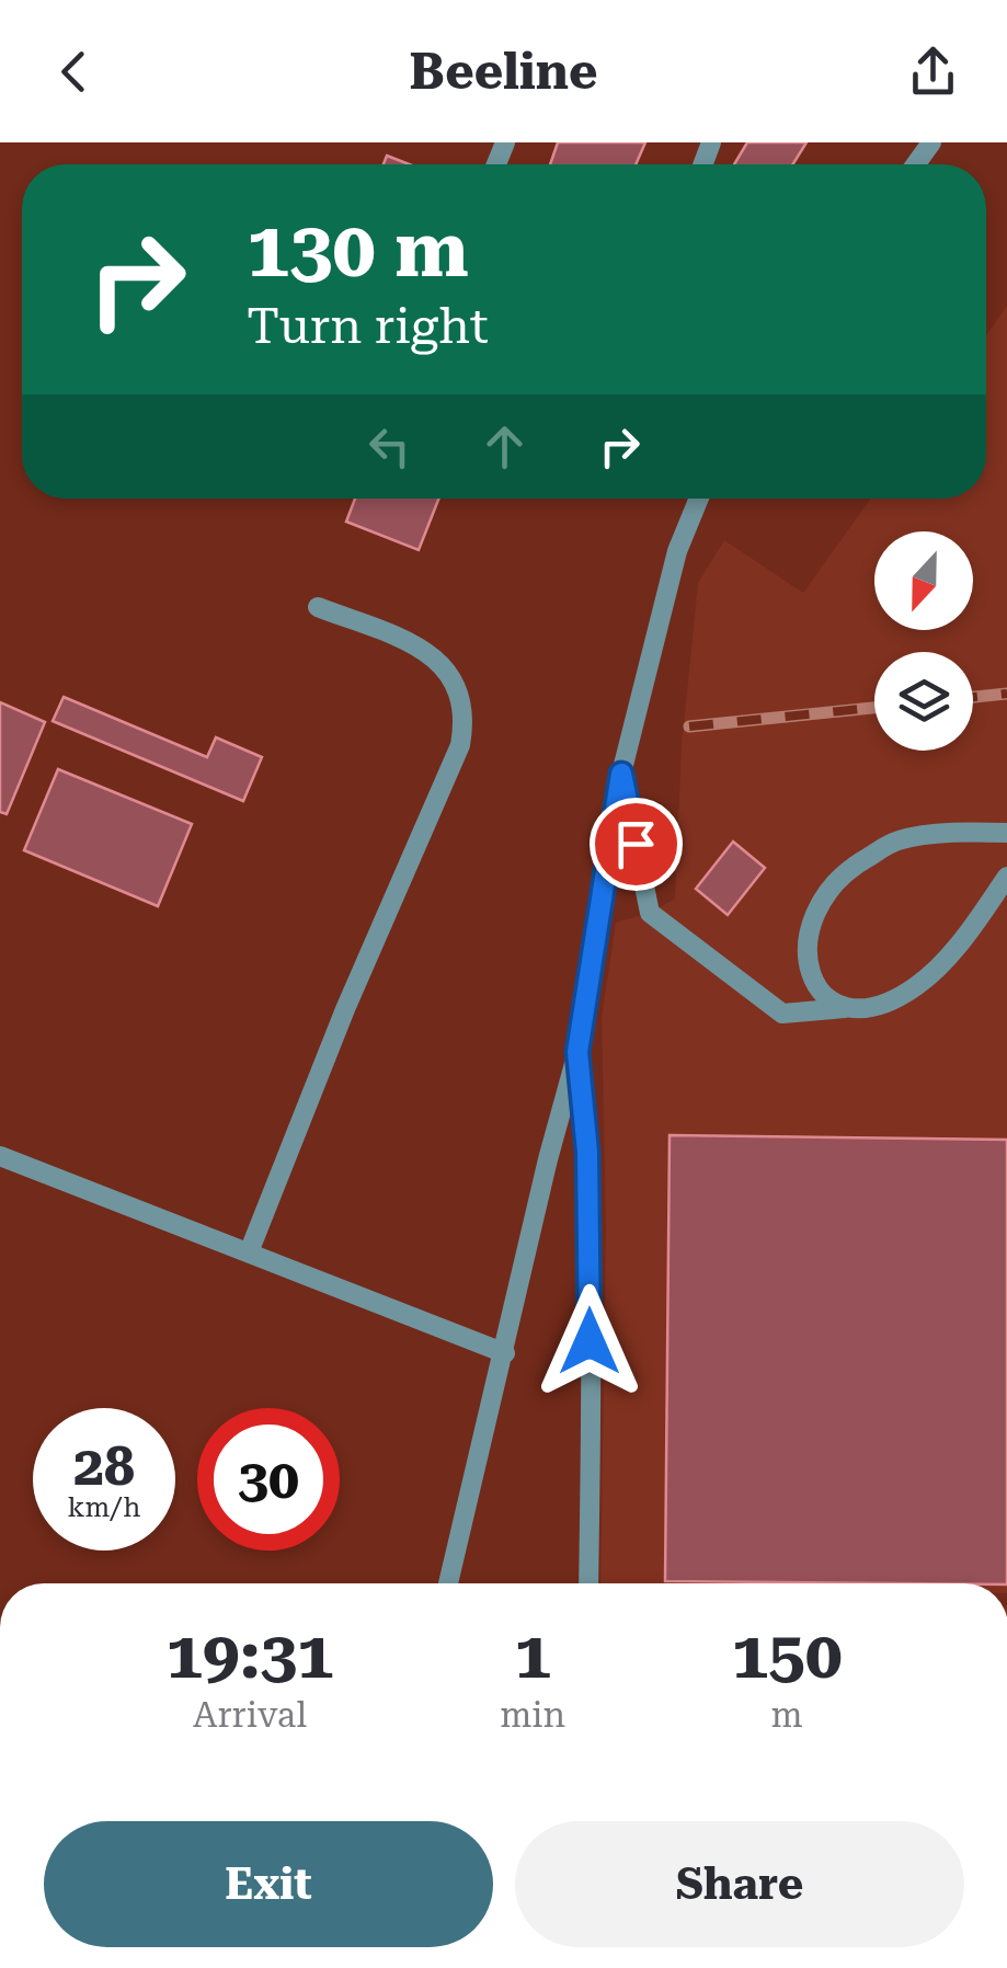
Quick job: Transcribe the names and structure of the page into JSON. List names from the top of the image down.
{
  "north": "bottom",
  "page": {
    "header": "Beeline",
    "turn": ["130 m", "Turn right"],
    "speed": "28 km/h",
    "limit": "30",
    "eta": [
      "19:31",
      "Arrival",
      "1",
      "min",
      "150",
      "m"
    ],
    "buttons": ["Exit", "Share"]
  }
}
